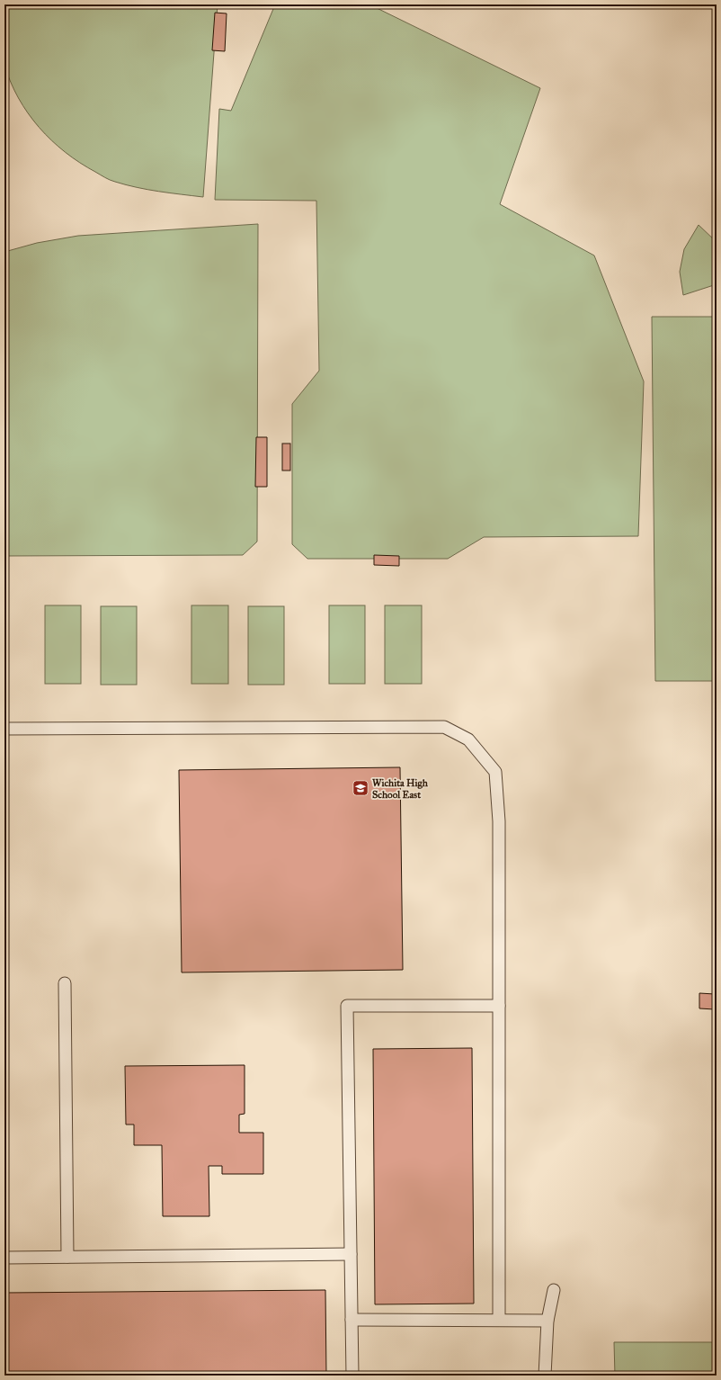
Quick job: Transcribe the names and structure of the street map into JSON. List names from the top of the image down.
{
  "places": {
    "school or university": ["Wichita High School East"]
  }
}
